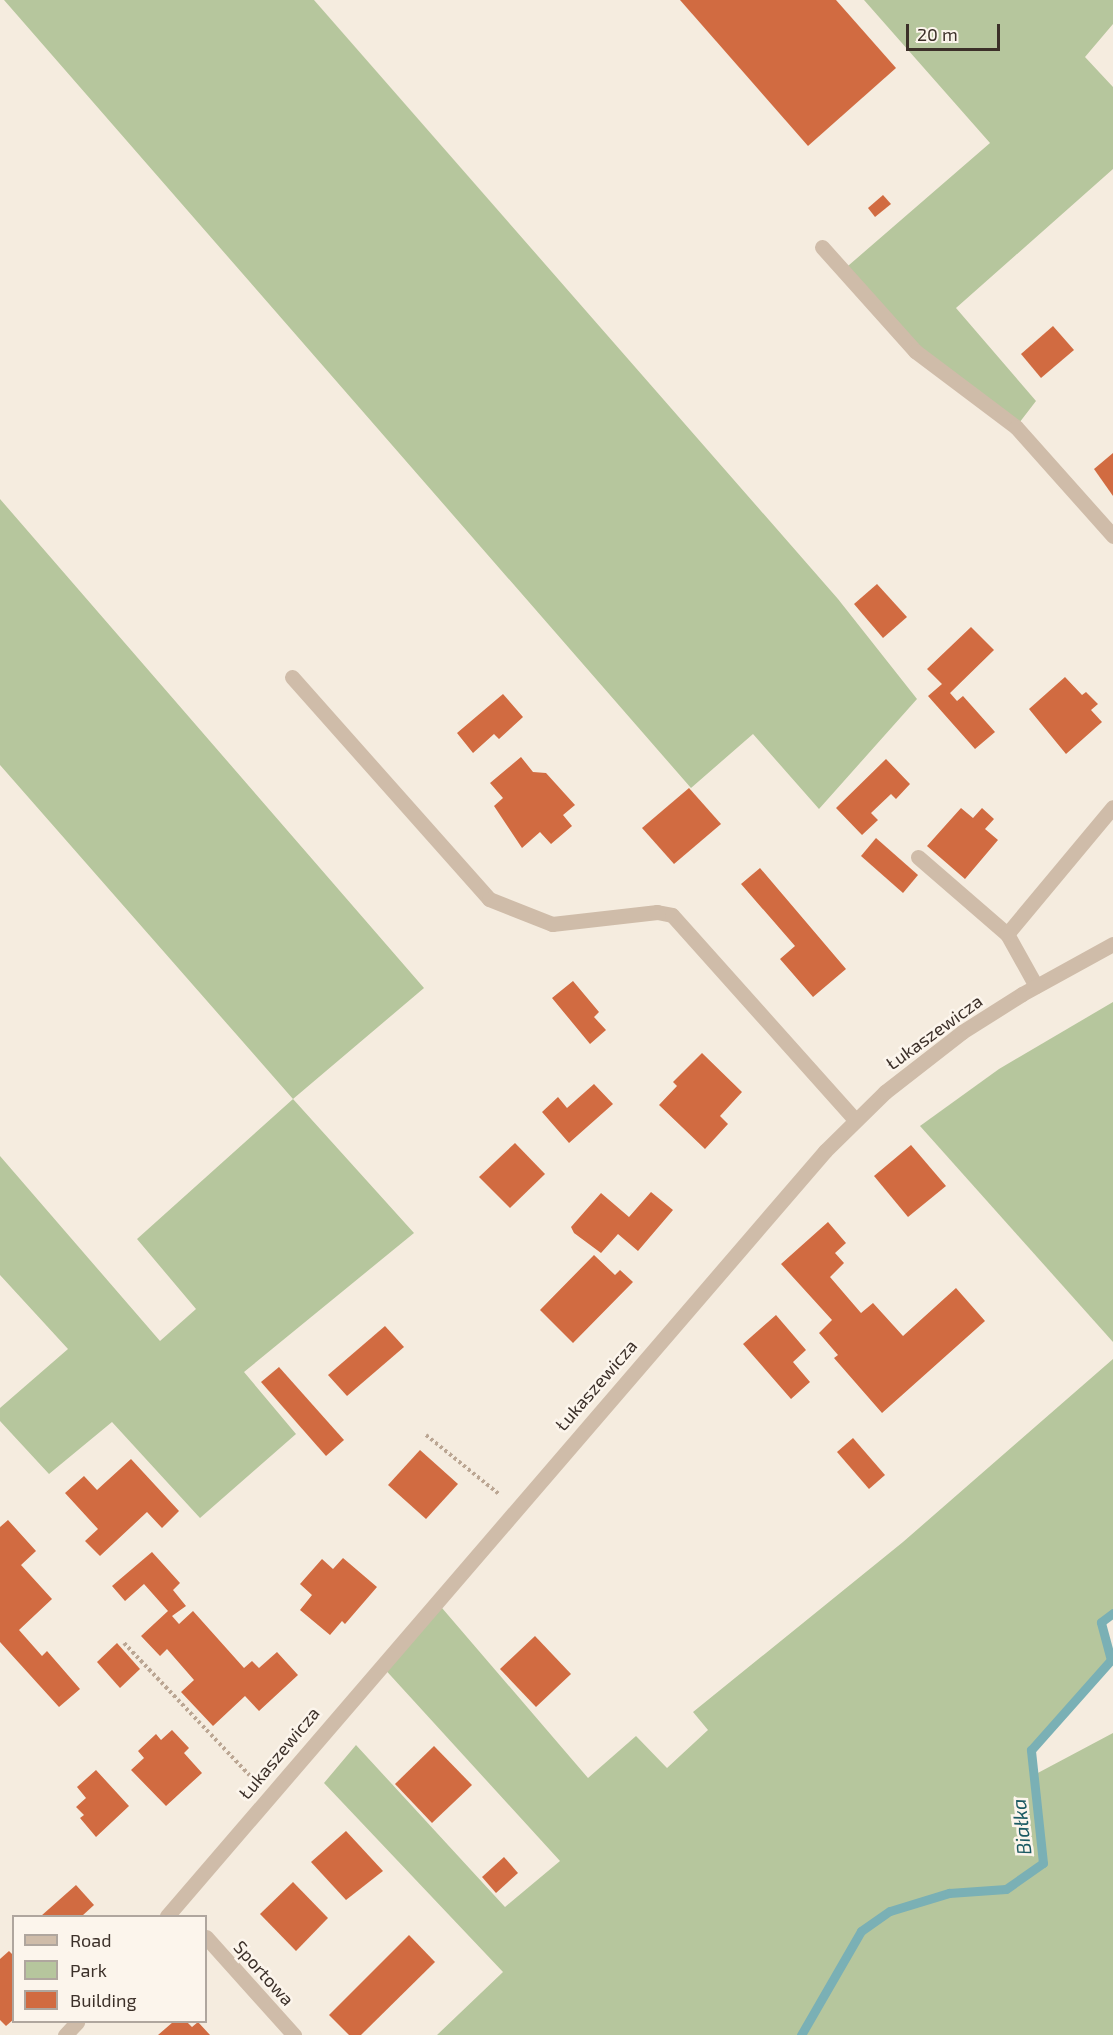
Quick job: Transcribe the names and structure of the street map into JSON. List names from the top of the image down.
{
  "streets": {
    "street": ["Łukaszewicza", "Sportowa"]
  },
  "water": ["Białka"],
  "legend": ["Road", "Park", "Building"],
  "scale_bar": "20 m"
}
